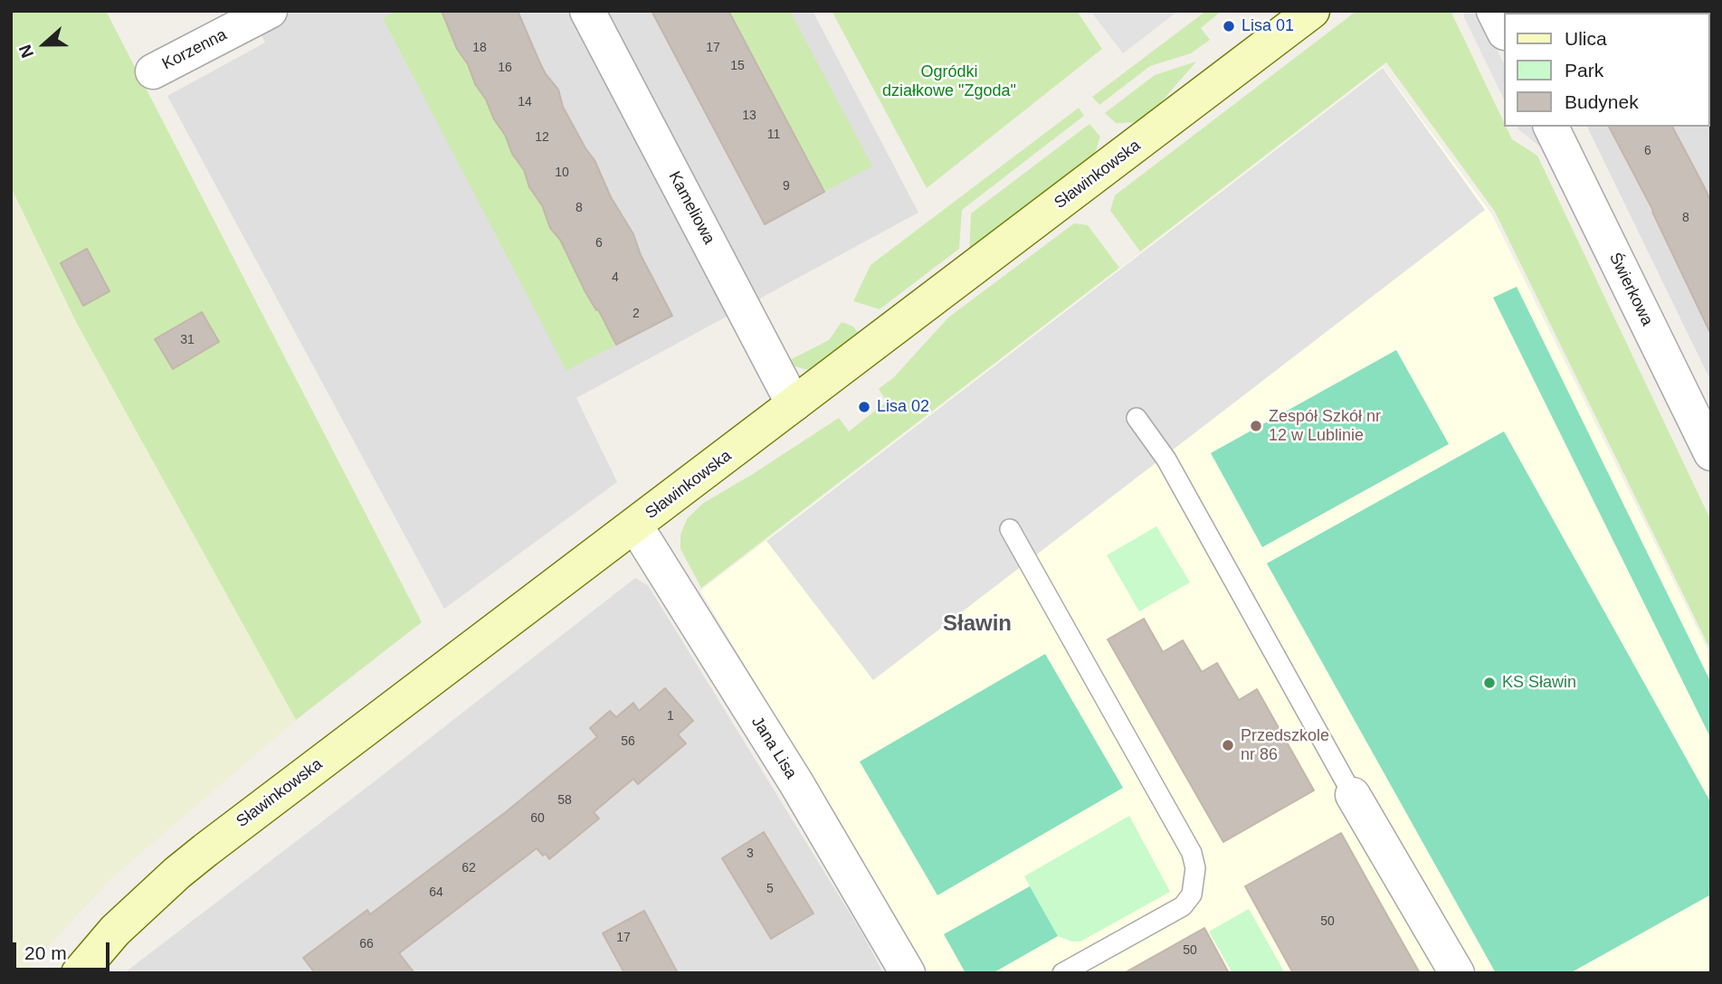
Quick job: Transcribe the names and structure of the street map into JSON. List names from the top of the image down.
{
  "streets": {
    "street": [
      "Korzenna",
      "Sławinkowska",
      "Kameliowa",
      "Świerkowa",
      "Jana Lisa"
    ]
  },
  "crossings": [
    ["Sławinkowska", "Kameliowa"],
    ["Sławinkowska", "Jana Lisa"]
  ],
  "districts": ["Sławin"],
  "parks": ["Ogródki działkowe \"Zgoda\""],
  "places": [
    "Lisa 01",
    "Lisa 02",
    "Zespół Szkół nr 12 w Lublinie",
    "KS Sławin",
    "Przedszkole nr 86"
  ],
  "house_numbers": [
    "18",
    "17",
    "15",
    "16",
    "14",
    "13",
    "11",
    "12",
    "6",
    "10",
    "9",
    "8",
    "8",
    "6",
    "4",
    "2",
    "31",
    "1",
    "56",
    "58",
    "60",
    "3",
    "62",
    "5",
    "64",
    "50",
    "17",
    "66",
    "50"
  ],
  "legend": ["Ulica", "Park", "Budynek"],
  "scale_bar": "20 m",
  "north": "left"
}
